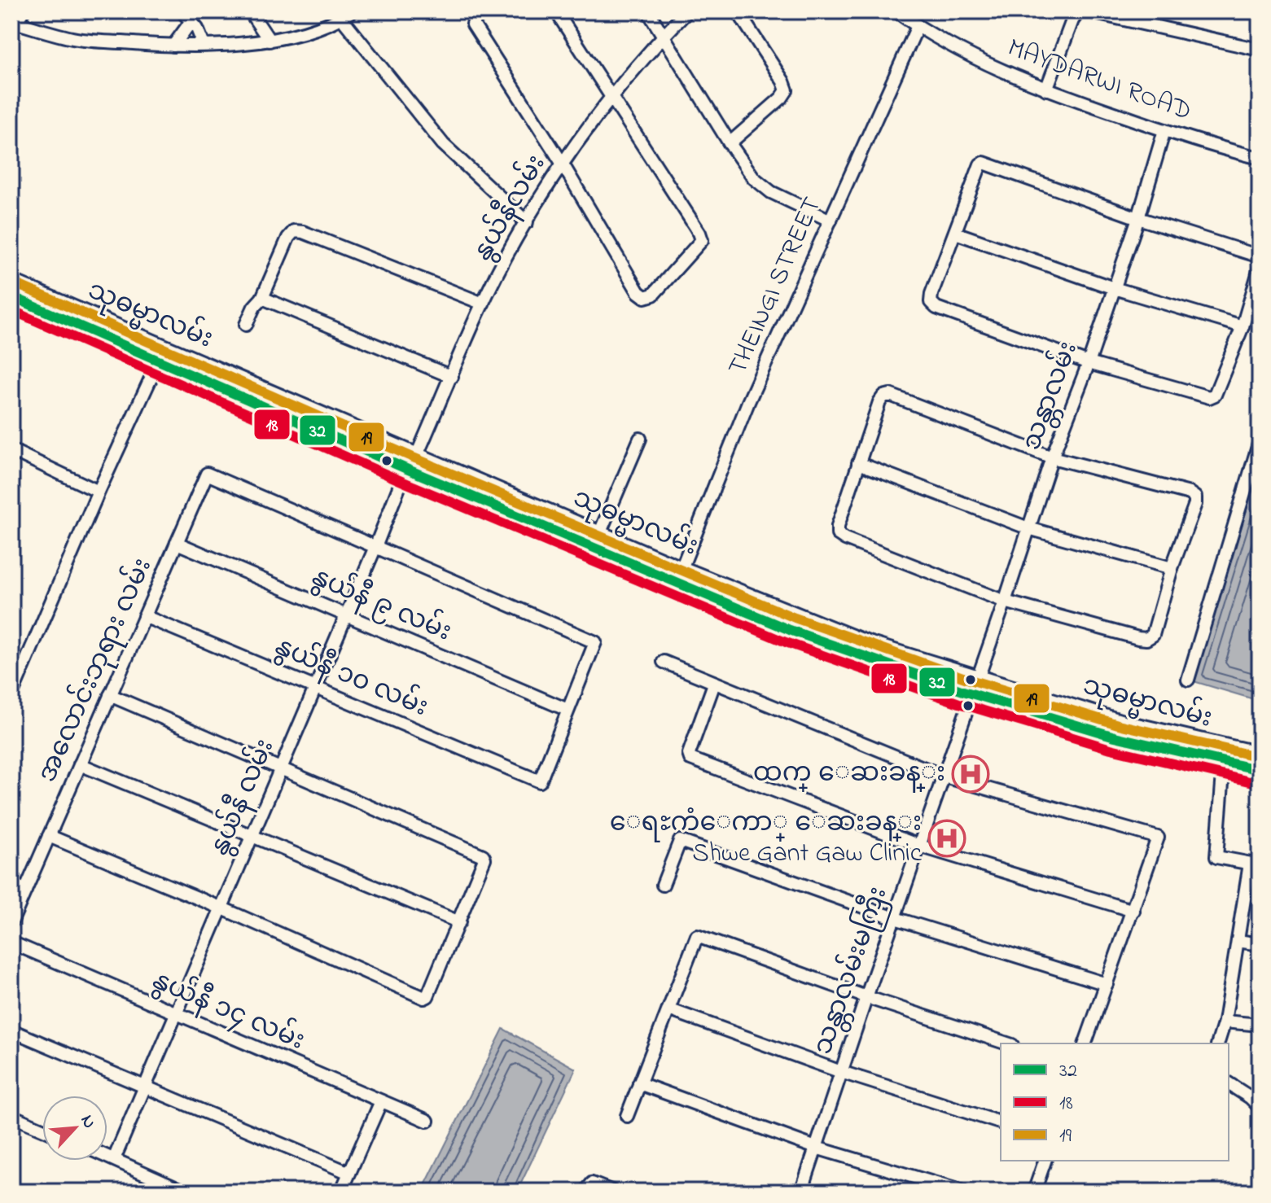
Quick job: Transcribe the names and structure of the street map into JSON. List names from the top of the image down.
{
  "streets": {
    "main road": ["သုဓမ္မာလမ်း"],
    "street": [
      "MAYDARWI ROAD",
      "နွယ်နီလမ်း",
      "THEINGI STREET",
      "သန္တာလမ်း",
      "နွယ်နီ ၉ လမ်း",
      "အလောင်းဘုရား လမ်း",
      "နွယ်နီ ၁၀ လမ်း",
      "နွယ်နီ လမ်း",
      "သန္တာလမ်းမကြီး",
      "နွယ်နီ ၁၄ လမ်း"
    ]
  },
  "crossings": [
    ["MAYDARWI ROAD", "THEINGI STREET"],
    ["MAYDARWI ROAD", "သန္တာလမ်း"],
    ["နွယ်နီလမ်း", "သုဓမ္မာလမ်း"],
    ["နွယ်နီလမ်း", "နွယ်နီ လမ်း"],
    ["THEINGI STREET", "သုဓမ္မာလမ်း"],
    ["သုဓမ္မာလမ်း", "သန္တာလမ်း"],
    ["သုဓမ္မာလမ်း", "နွယ်နီ လမ်း"],
    ["သုဓမ္မာလမ်း", "သန္တာလမ်းမကြီး"],
    ["သန္တာလမ်း", "သန္တာလမ်းမကြီး"],
    ["နွယ်နီ ၉ လမ်း", "အလောင်းဘုရား လမ်း"],
    ["နွယ်နီ ၉ လမ်း", "နွယ်နီ ၁၀ လမ်း"],
    ["နွယ်နီ ၉ လမ်း", "နွယ်နီ လမ်း"],
    ["အလောင်းဘုရား လမ်း", "နွယ်နီ ၁၀ လမ်း"],
    ["အလောင်းဘုရား လမ်း", "နွယ်နီ လမ်း"],
    ["နွယ်နီ ၁၀ လမ်း", "နွယ်နီ လမ်း"],
    ["နွယ်နီ လမ်း", "နွယ်နီ ၁၄ လမ်း"]
  ],
  "places": {
    "hospital": ["ထက္ ေဆးခန္း", "ေရႊကံေကာ္ ေဆးခန္း Shwe Gant Gaw Clinic"]
  },
  "lines": ["transit line 19", "transit line 32", "transit line 18"],
  "legend": ["32", "18", "19"],
  "north": "top right"
}
